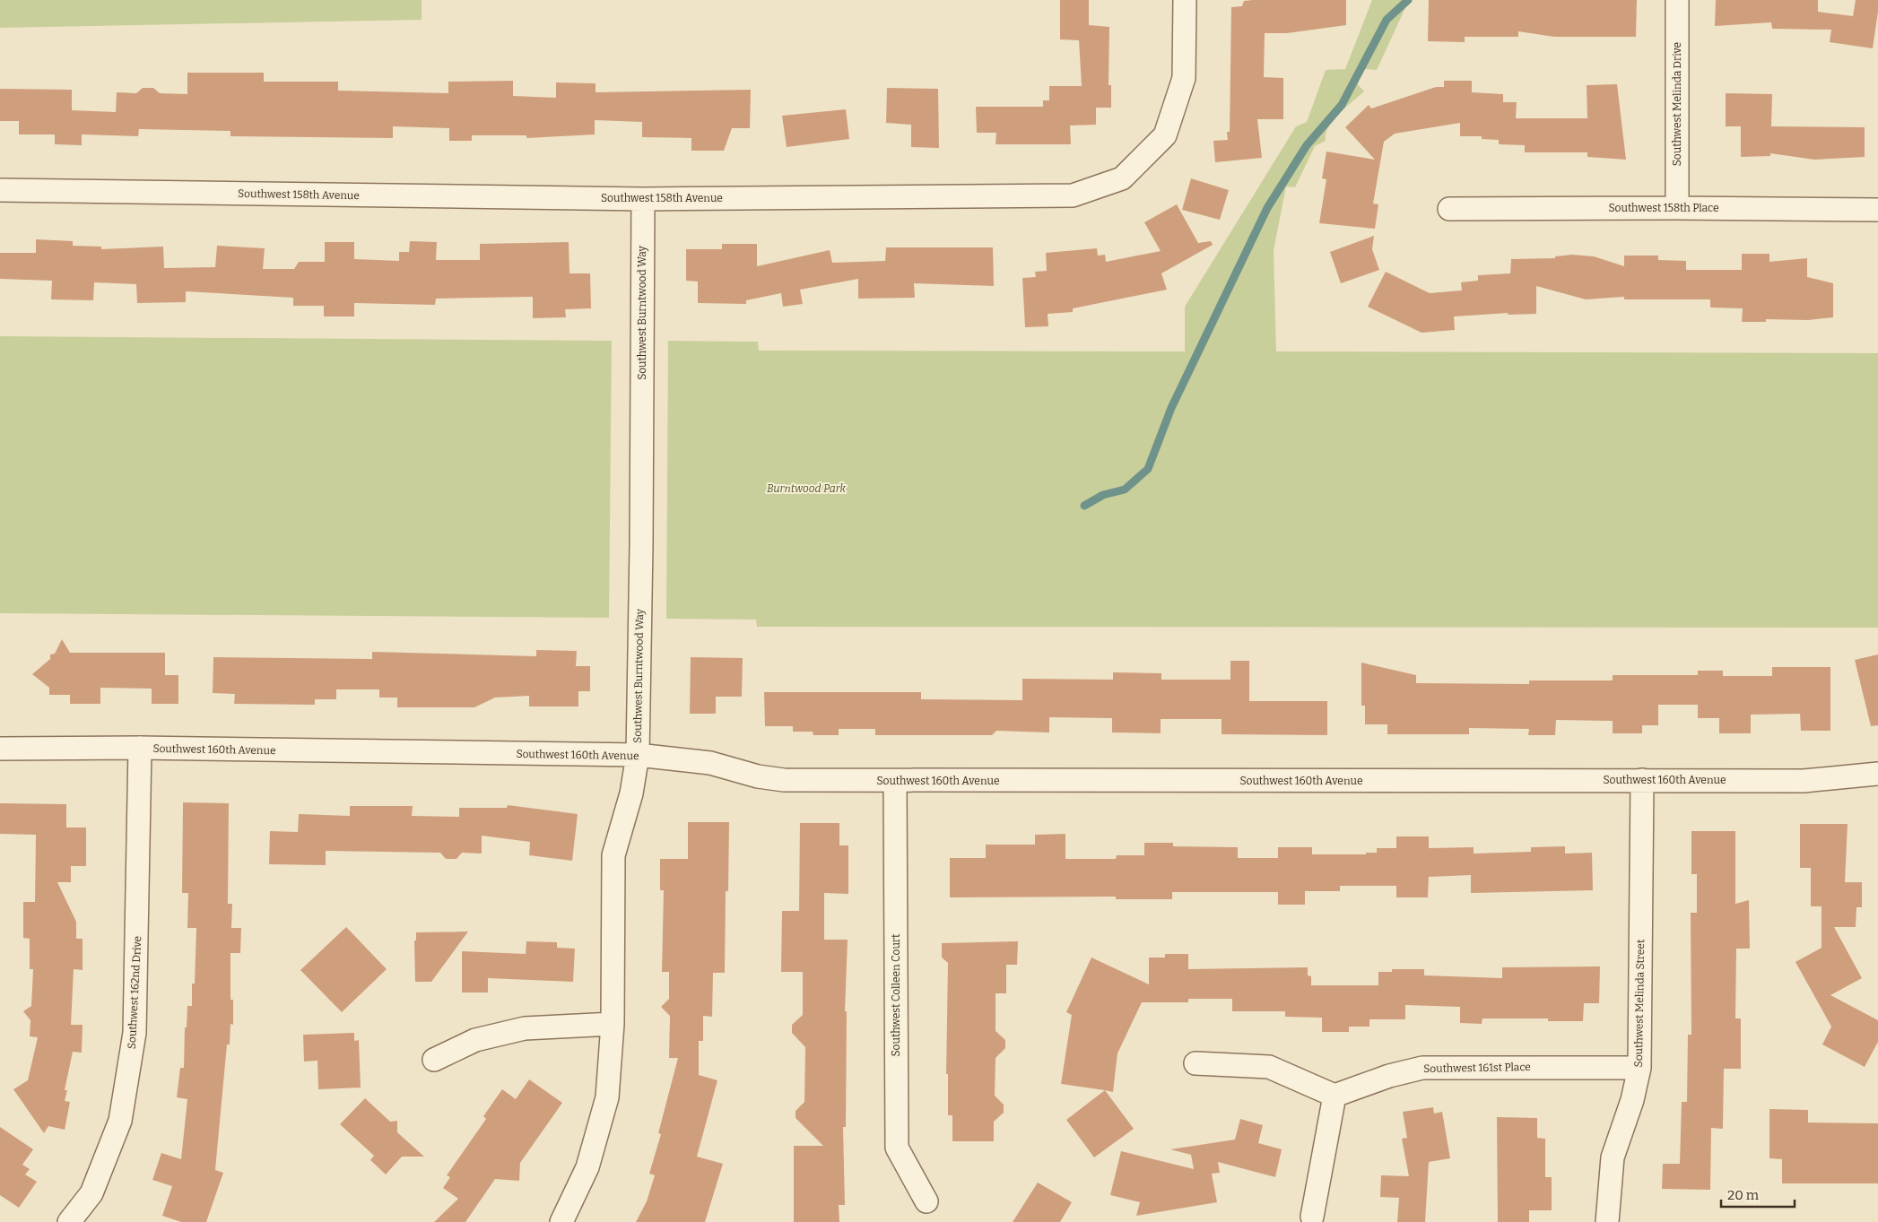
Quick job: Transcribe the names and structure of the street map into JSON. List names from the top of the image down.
{
  "streets": {
    "street": [
      "Southwest Melinda Drive",
      "Southwest 158th Avenue",
      "Southwest 158th Place",
      "Southwest Burntwood Way",
      "Southwest 160th Avenue",
      "Southwest 162nd Drive",
      "Southwest Colleen Court",
      "Southwest Melinda Street",
      "Southwest 161st Place"
    ]
  },
  "crossings": [
    ["Southwest Melinda Drive", "Southwest 158th Place"],
    ["Southwest 158th Avenue", "Southwest Burntwood Way"],
    ["Southwest Burntwood Way", "Southwest 160th Avenue"],
    ["Southwest 160th Avenue", "Southwest 162nd Drive"],
    ["Southwest 160th Avenue", "Southwest Colleen Court"],
    ["Southwest 160th Avenue", "Southwest Melinda Street"],
    ["Southwest Melinda Street", "Southwest 161st Place"]
  ],
  "parks": ["Burntwood Park"],
  "scale_bar": "20 m"
}
